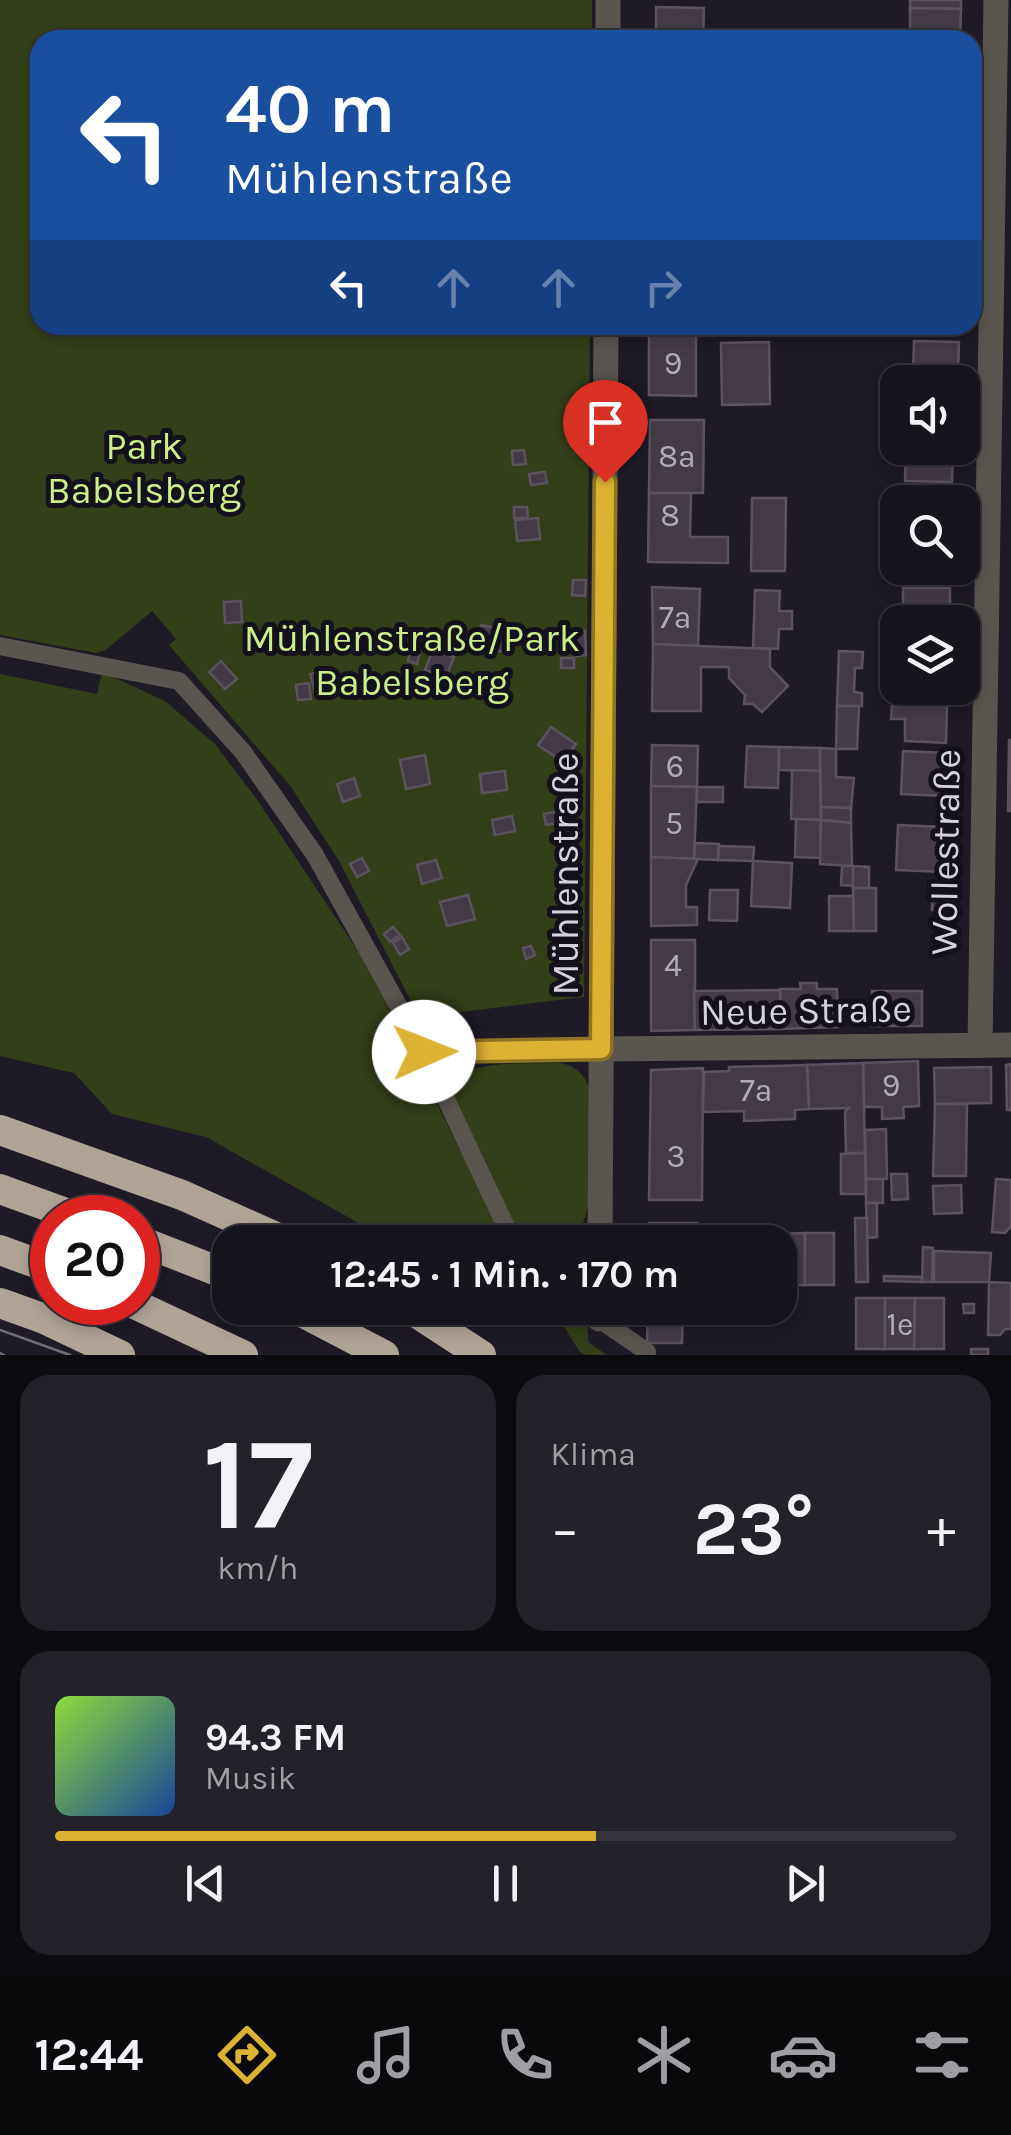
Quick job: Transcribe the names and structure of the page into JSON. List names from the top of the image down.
{
  "streets": {
    "street": ["Wollestraße", "Mühlenstraße", "Neue Straße"]
  },
  "crossings": [
    ["Wollestraße", "Neue Straße"],
    ["Mühlenstraße", "Neue Straße"]
  ],
  "parks": ["Park Babelsberg", "Mühlenstraße/Park Babelsberg"],
  "house_numbers": [
    "9",
    "8a",
    "8",
    "7a",
    "6",
    "5",
    "4",
    "9",
    "7a",
    "3",
    "1e"
  ],
  "page": {
    "turn": ["40 m", "Mühlenstraße"],
    "limit": "20",
    "trip": "12:45 · 1 Min. · 170 m",
    "tile": [
      ["17", "km/h"],
      "Klima"
    ],
    "heat": ["−", "23°", "+"],
    "song": ["94.3 FM", "Musik"],
    "tabs": "12:44"
  }
}
